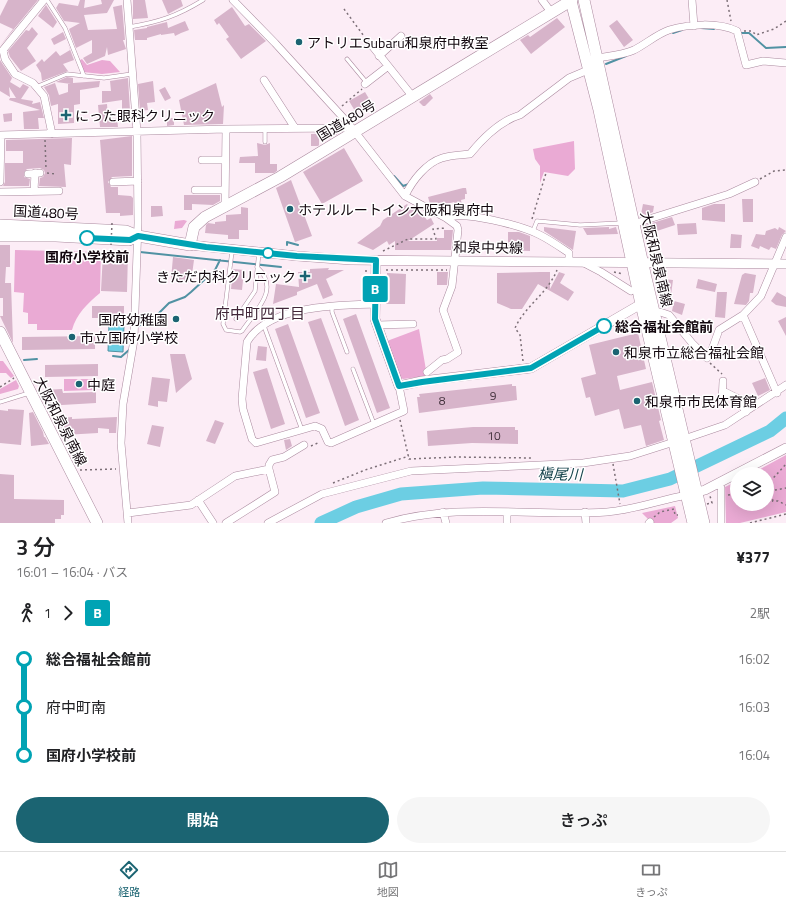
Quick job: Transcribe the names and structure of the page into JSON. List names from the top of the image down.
{
  "streets": {
    "main road": ["国道480号", "大阪和泉泉南線"],
    "street": ["和泉中央線"]
  },
  "crossings": [
    ["国道480号", "和泉中央線"],
    ["国道480号", "大阪和泉泉南線"],
    ["和泉中央線", "大阪和泉泉南線"]
  ],
  "districts": ["府中町四丁目"],
  "water": ["槇尾川"],
  "places": {
    "other": [
      "アトリエSubaru和泉府中教室",
      "ホテルルートイン大阪和泉府中",
      "国府小学校前",
      "国府幼稚園",
      "総合福祉会館前",
      "市立国府小学校",
      "和泉市立総合福祉会館",
      "中庭",
      "和泉市市民体育館"
    ],
    "health": ["にった眼科クリニック", "きただ内科クリニック"]
  },
  "lines": ["bus line B"],
  "house_numbers": ["9", "8", "10"],
  "page": {
    "on_map": "B",
    "heading": ["3 分", "16:01 – 16:04 · バス", "¥377"],
    "legs": ["1", "B", "2駅"],
    "list": [
      {
        "name": "総合福祉会館前",
        "value": "16:02"
      },
      {
        "name": "府中町南",
        "value": "16:03"
      },
      {
        "name": "国府小学校前",
        "value": "16:04"
      }
    ],
    "buttons": ["開始", "きっぷ"],
    "tabs": ["経路", "地図", "きっぷ"]
  }
}
